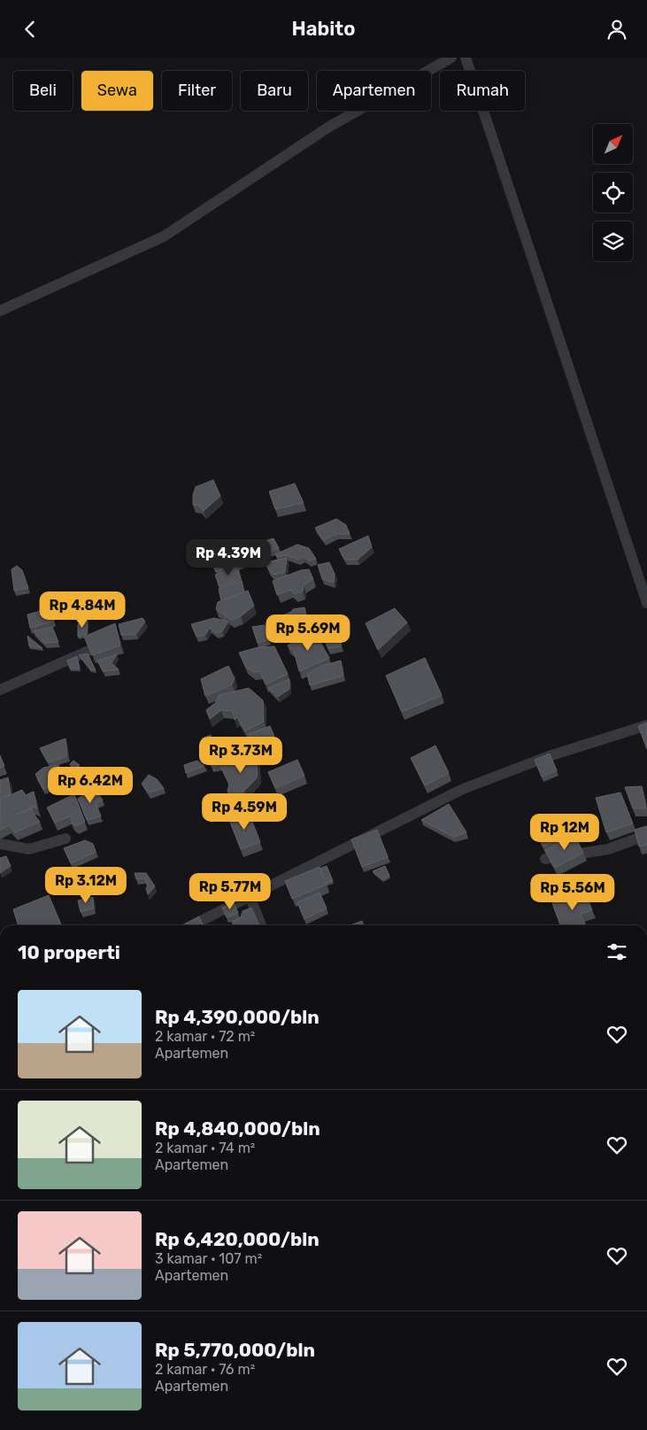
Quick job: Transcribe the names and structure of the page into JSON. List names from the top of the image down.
{
  "north": "top right",
  "page": {
    "header": "Habito",
    "chip": [
      "Beli",
      "Sewa",
      "Filter",
      "Baru",
      "Apartemen",
      "Rumah"
    ],
    "price": [
      "Rp 4.39M",
      "Rp 4.84M",
      "Rp 5.69M",
      "Rp 3.73M",
      "Rp 6.42M",
      "Rp 4.59M",
      "Rp 12M",
      "Rp 3.12M",
      "Rp 5.77M",
      "Rp 5.56M"
    ],
    "heading": "10 properti",
    "list": [
      {
        "name": "Rp 4,390,000/bln",
        "note": "2 kamar · 72 m² · Apartemen"
      },
      {
        "name": "Rp 4,840,000/bln",
        "note": "2 kamar · 74 m² · Apartemen"
      },
      {
        "name": "Rp 6,420,000/bln",
        "note": "3 kamar · 107 m² · Apartemen"
      },
      {
        "name": "Rp 5,770,000/bln",
        "note": "2 kamar · 76 m² · Apartemen"
      }
    ]
  }
}
